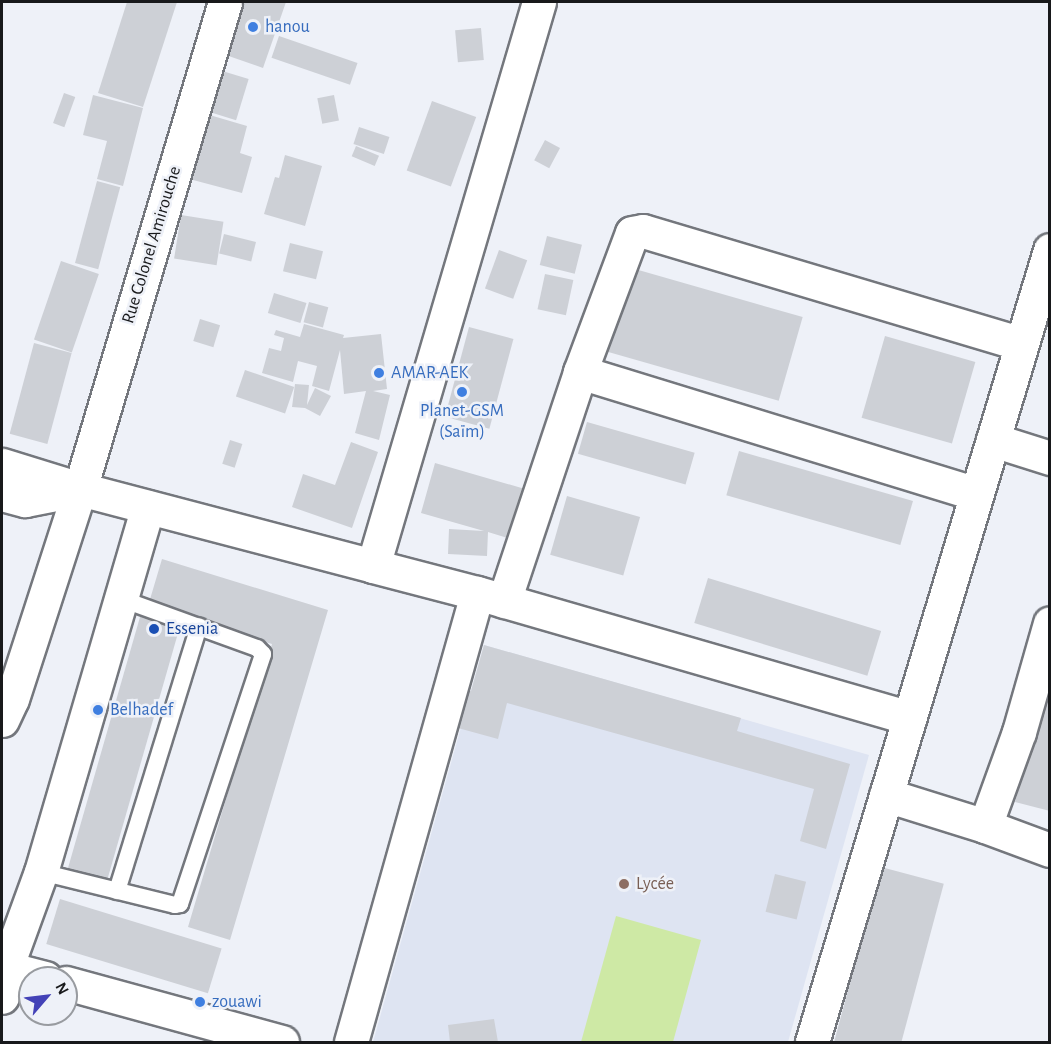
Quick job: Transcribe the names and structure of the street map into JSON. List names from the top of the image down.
{
  "streets": {
    "street": ["Rue Colonel Amirouche"]
  },
  "places": [
    "hanou",
    "AMAR-AEK",
    "Planet-GSM (Saïm)",
    "Essenia",
    "Belhadef",
    "Lycée",
    "zouawi"
  ],
  "north": "top right"
}
